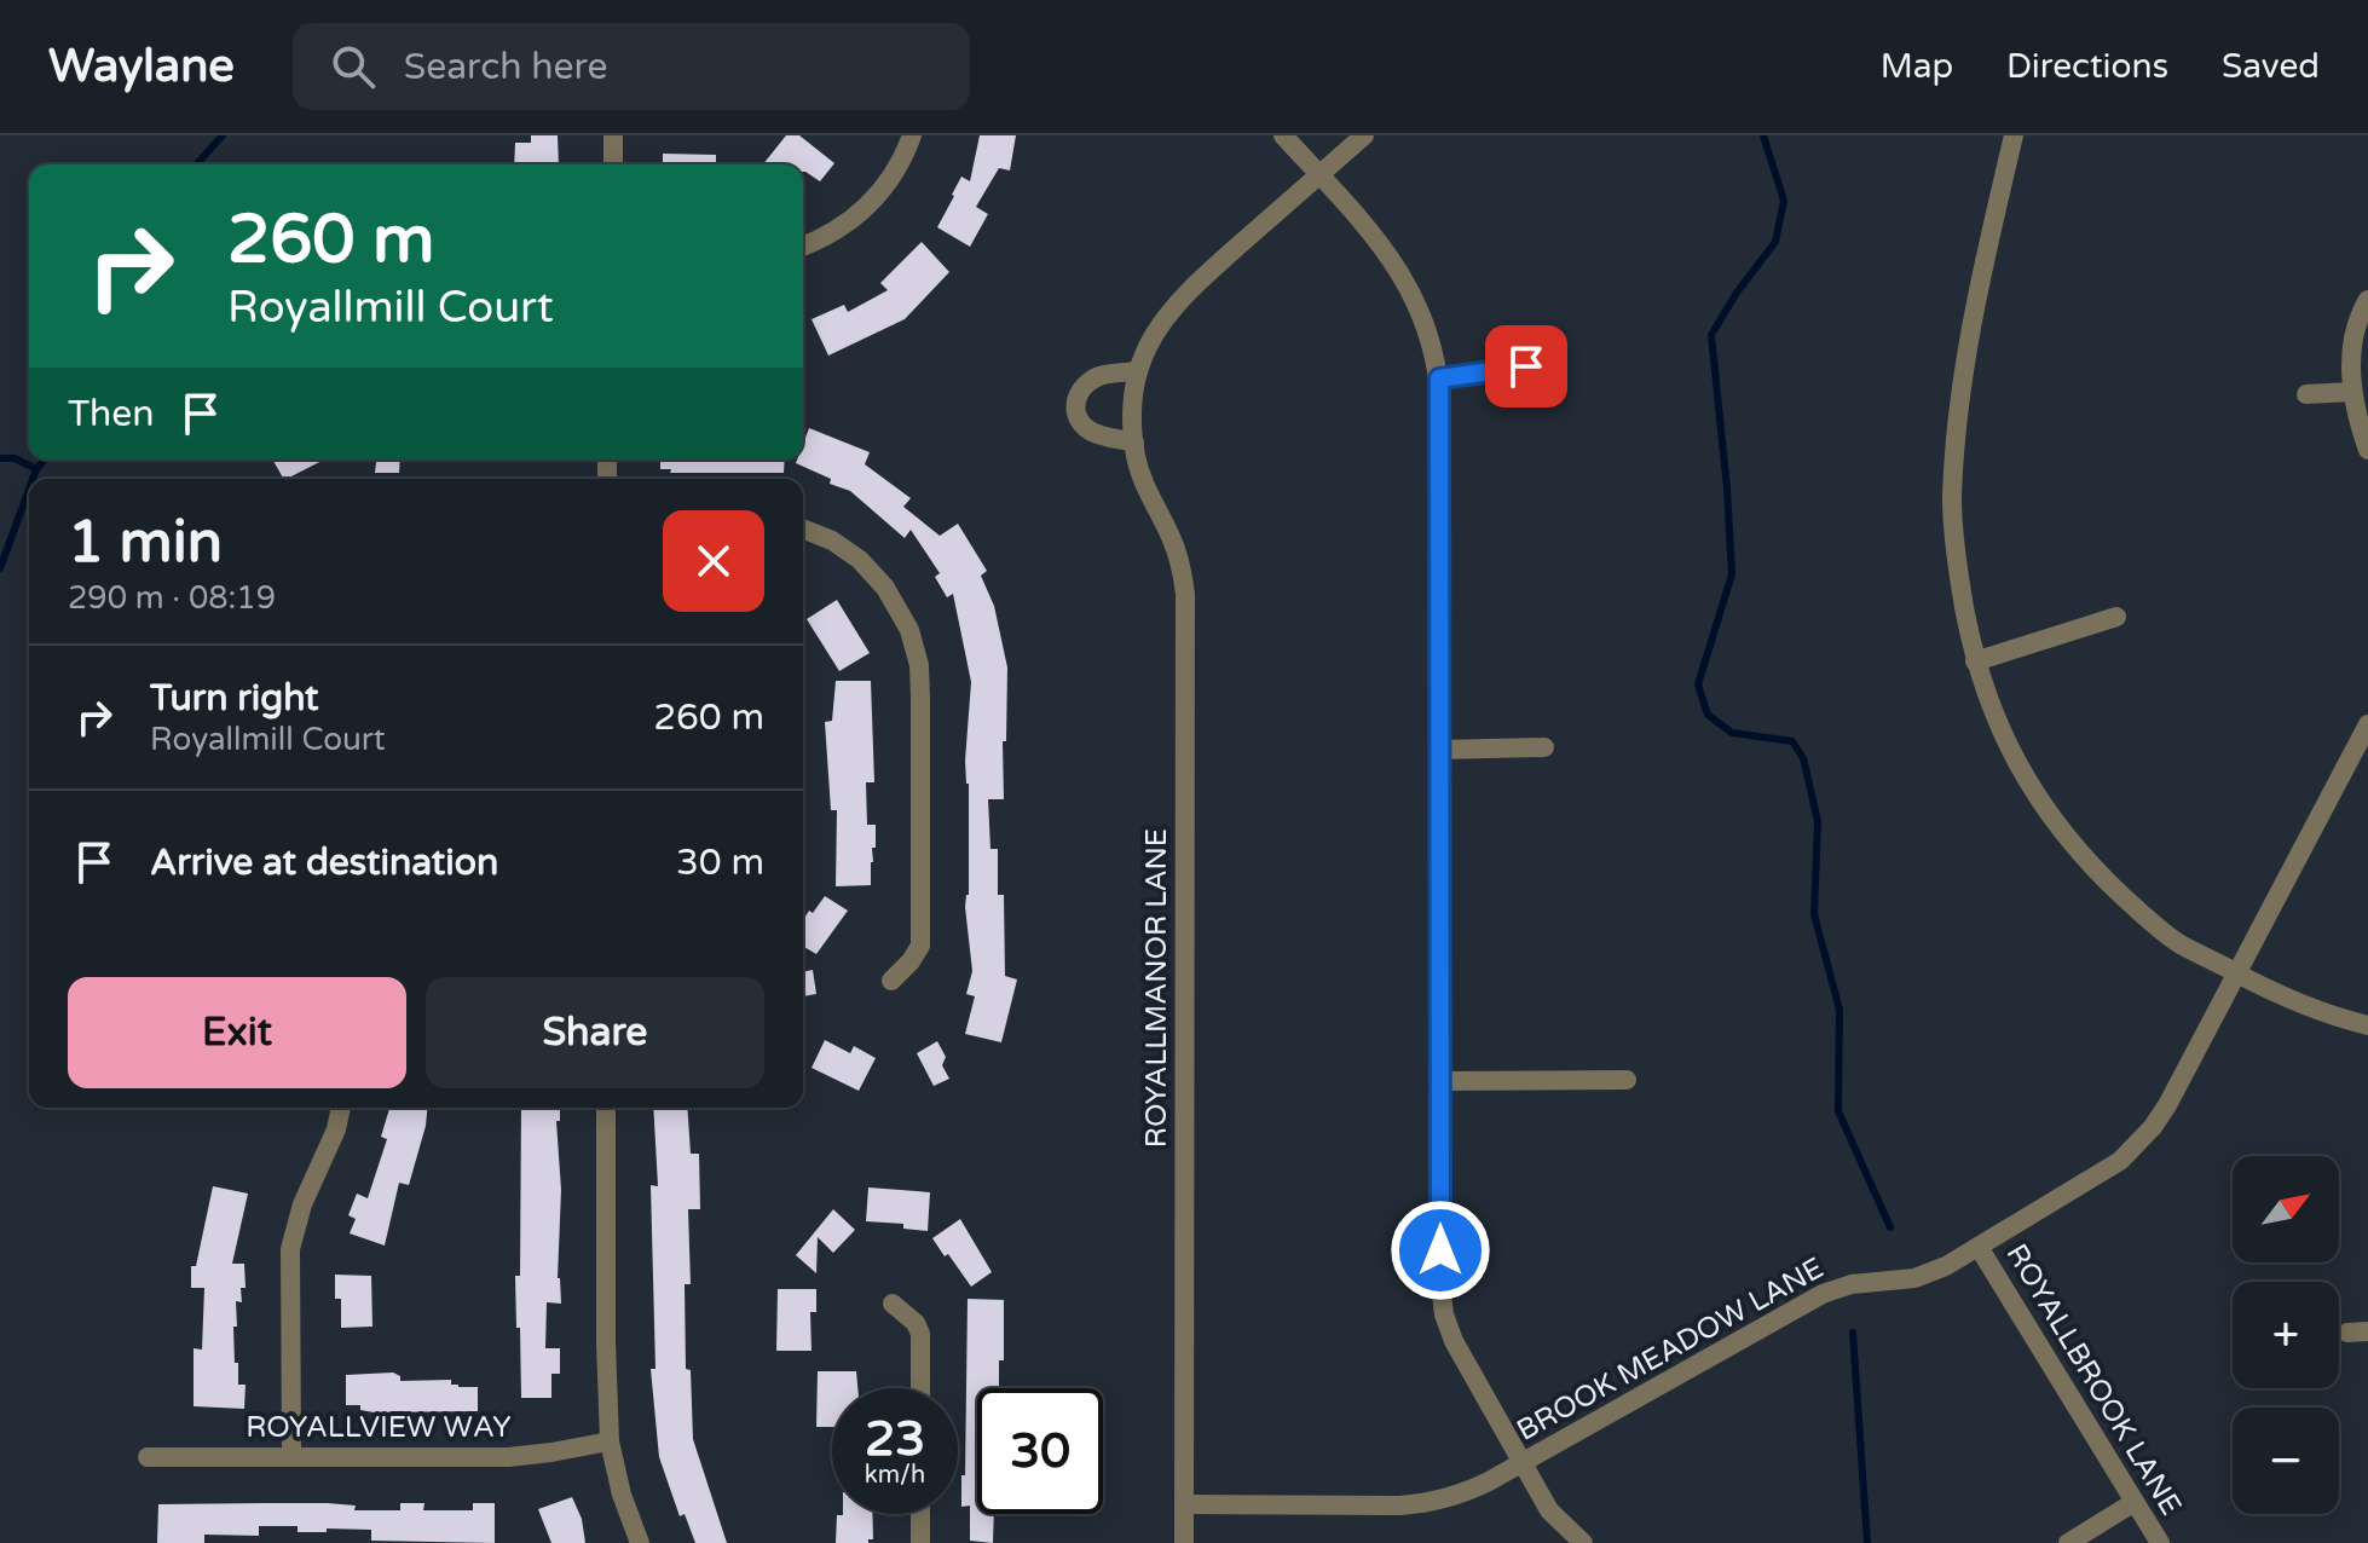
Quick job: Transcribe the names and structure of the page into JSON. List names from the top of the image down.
{
  "streets": {
    "street": [
      "ROYALLMANOR LANE",
      "BROOK MEADOW LANE",
      "ROYALLBROOK LANE",
      "ROYALLVIEW WAY"
    ]
  },
  "crossings": [
    ["ROYALLMANOR LANE", "BROOK MEADOW LANE"],
    ["BROOK MEADOW LANE", "ROYALLBROOK LANE"]
  ],
  "north": "top right",
  "page": {
    "header": "Waylane",
    "search": "Search here",
    "nav": ["Map", "Directions", "Saved"],
    "turn": ["260 m", "Royallmill Court"],
    "then": "Then",
    "heading": ["1 min", "290 m · 08:19"],
    "list": [
      {
        "name": "Turn right",
        "note": "Royallmill Court",
        "value": "260 m"
      },
      {
        "name": "Arrive at destination",
        "value": "30 m"
      }
    ],
    "buttons": ["Exit", "Share"],
    "map_buttons": ["+", "−"],
    "speed": "23 km/h",
    "limit": "30"
  }
}
